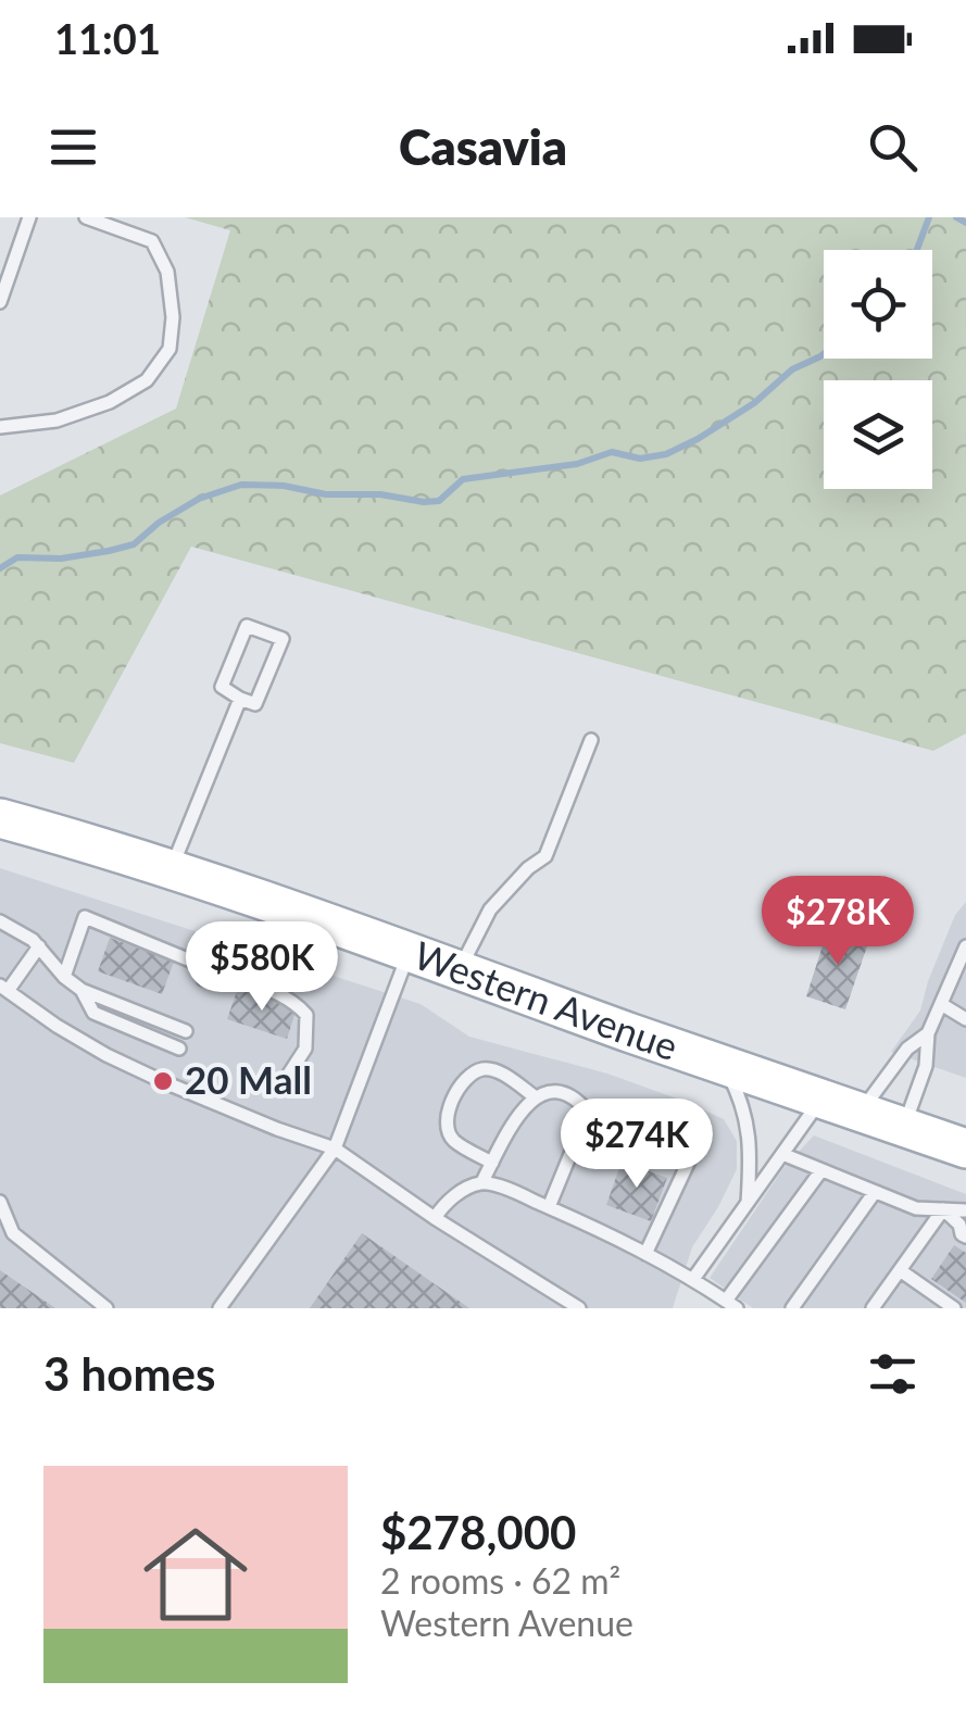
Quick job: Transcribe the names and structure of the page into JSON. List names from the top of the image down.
{
  "streets": {
    "main road": ["Western Avenue"]
  },
  "places": ["20 Mall"],
  "page": {
    "status": "11:01",
    "header": "Casavia",
    "price": ["$278K", "$580K", "$274K"],
    "heading": "3 homes",
    "list": [
      {
        "name": "$278,000",
        "note": "2 rooms · 62 m² · Western Avenue"
      }
    ]
  }
}
